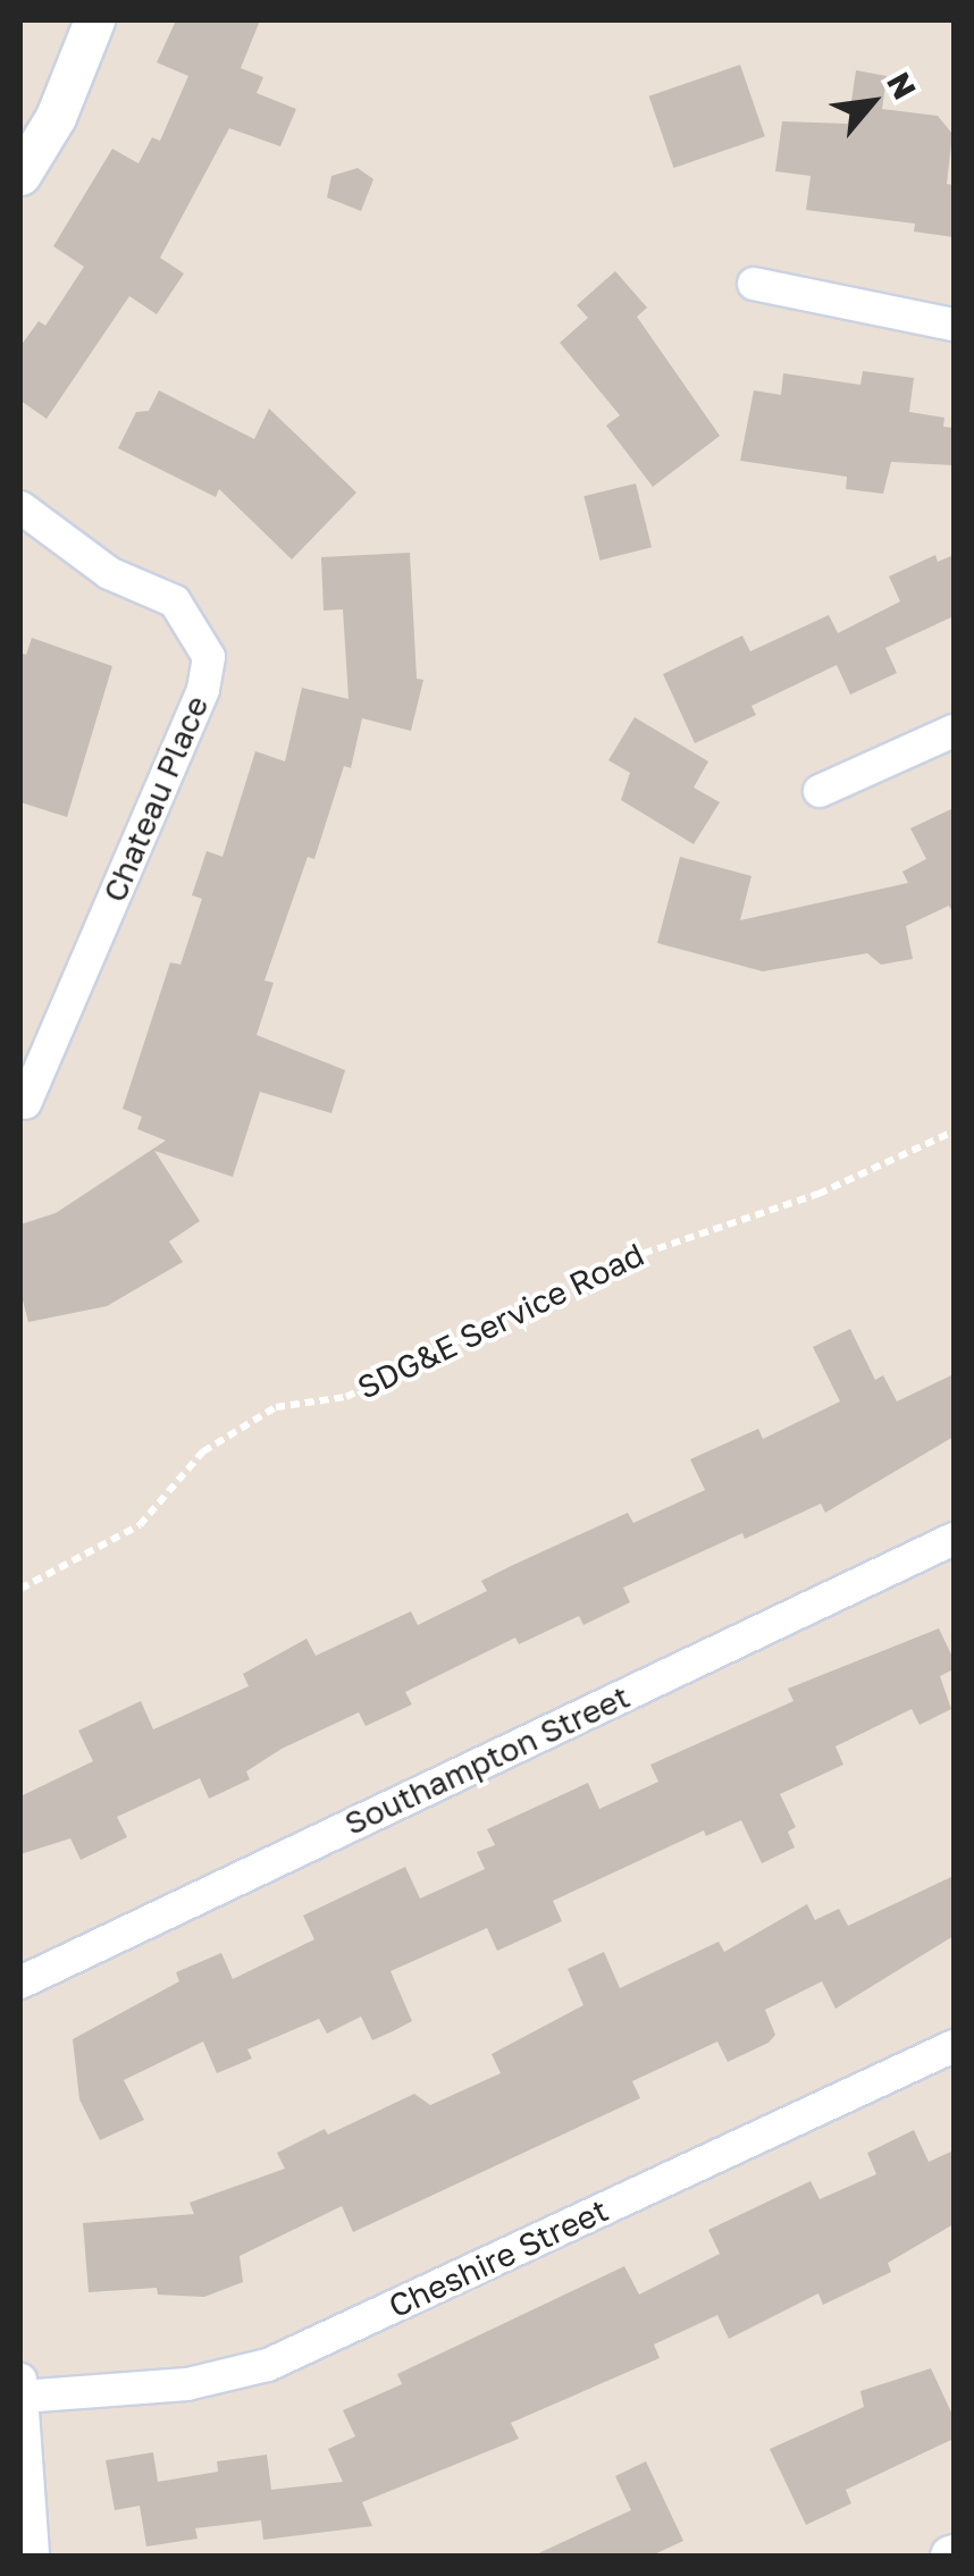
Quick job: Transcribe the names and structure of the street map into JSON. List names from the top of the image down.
{
  "streets": {
    "street": ["Chateau Place", "Southampton Street", "Cheshire Street"],
    "path": ["SDG&E Service Road"]
  },
  "north": "top right"
}
